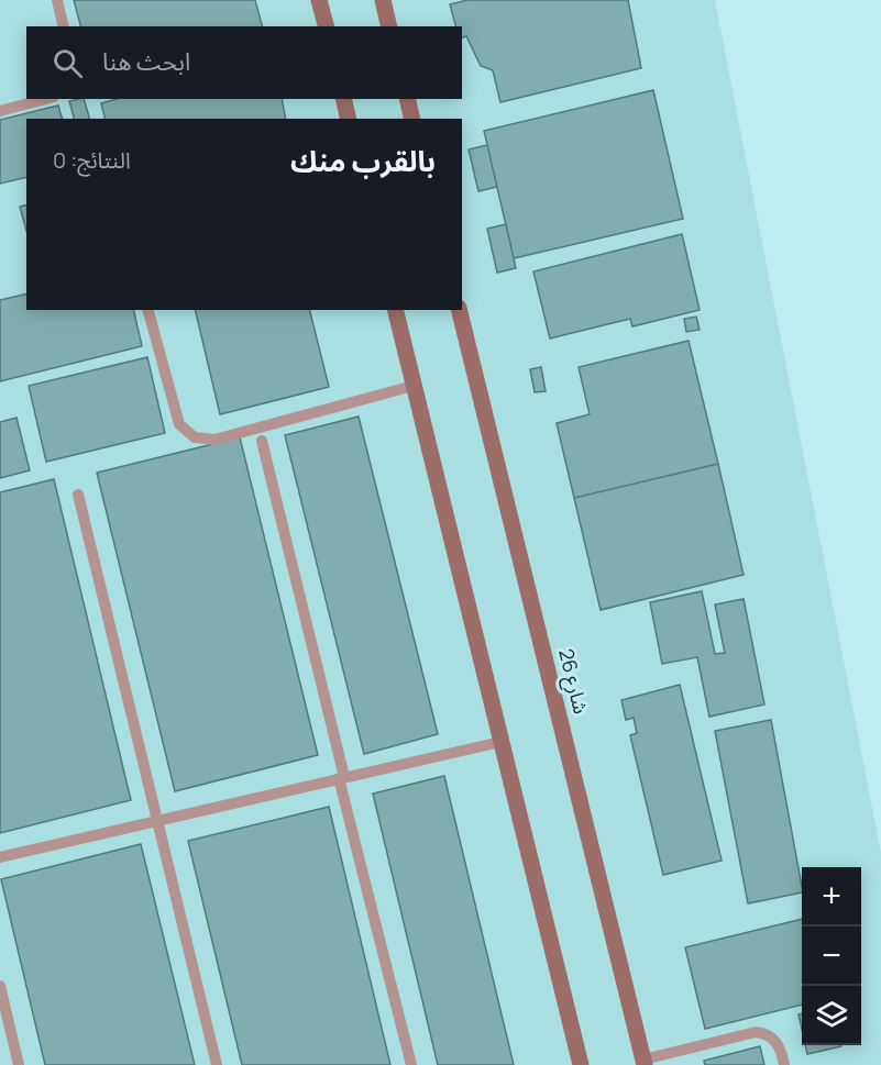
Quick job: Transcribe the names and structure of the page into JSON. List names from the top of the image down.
{
  "streets": {
    "main road": ["شارع 26"]
  },
  "page": {
    "search": "ابحث هنا",
    "heading": ["بالقرب منك", "النتائج: 0"],
    "map_buttons": ["+", "−"]
  }
}
